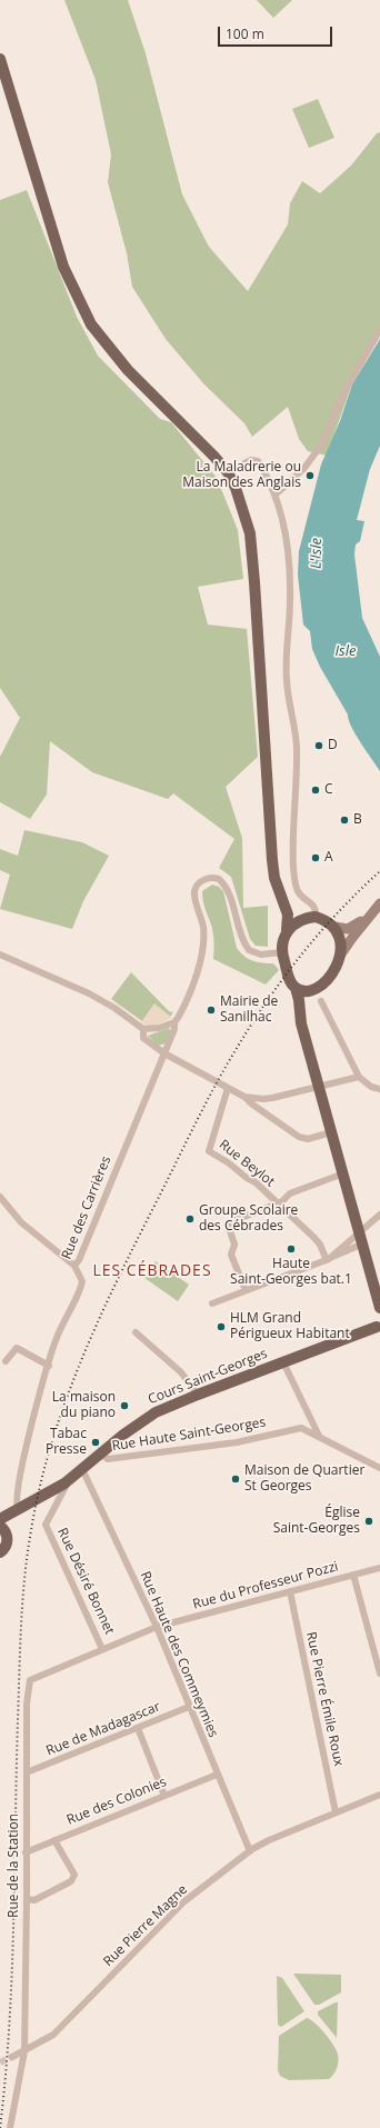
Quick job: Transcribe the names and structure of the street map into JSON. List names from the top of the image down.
{
  "streets": {
    "main road": ["Cours Saint-Georges"],
    "street": [
      "Rue Beylot",
      "Rue des Carrières",
      "Rue Haute Saint-Georges",
      "Rue Désiré Bonnet",
      "Rue du Professeur Pozzi",
      "Rue Haute des Commeymies",
      "Rue Pierre Émile Roux",
      "Rue de Madagascar",
      "Rue des Colonies",
      "Rue de la Station",
      "Rue Pierre Magne"
    ]
  },
  "crossings": [
    ["Rue des Carrières", "Cours Saint-Georges"],
    ["Cours Saint-Georges", "Rue Haute Saint-Georges"],
    ["Cours Saint-Georges", "Rue Désiré Bonnet"],
    ["Cours Saint-Georges", "Rue Haute des Commeymies"],
    ["Rue Désiré Bonnet", "Rue du Professeur Pozzi"],
    ["Rue du Professeur Pozzi", "Rue Haute des Commeymies"],
    ["Rue du Professeur Pozzi", "Rue Pierre Émile Roux"],
    ["Rue du Professeur Pozzi", "Rue de la Station"],
    ["Rue Haute des Commeymies", "Rue de Madagascar"],
    ["Rue Haute des Commeymies", "Rue des Colonies"],
    ["Rue Haute des Commeymies", "Rue Pierre Magne"],
    ["Rue Pierre Émile Roux", "Rue Pierre Magne"],
    ["Rue de Madagascar", "Rue de la Station"],
    ["Rue des Colonies", "Rue de la Station"],
    ["Rue de la Station", "Rue Pierre Magne"]
  ],
  "districts": ["LES CÉBRADES"],
  "water": ["L'Isle", "Isle"],
  "places": [
    "La Maladrerie ou Maison des Anglais",
    "D",
    "C",
    "B",
    "A",
    "Mairie de Sanilhac",
    "Groupe Scolaire des Cébrades",
    "Haute Saint-Georges bat.1",
    "HLM Grand Périgueux Habitant",
    "La maison du piano",
    "Tabac Presse",
    "Maison de Quartier St Georges",
    "Église Saint-Georges"
  ],
  "scale_bar": "100 m"
}
